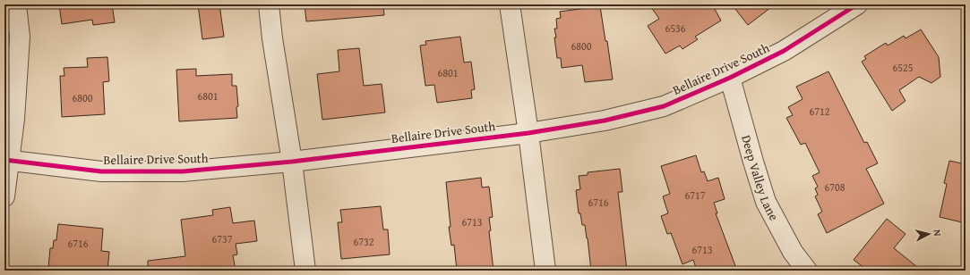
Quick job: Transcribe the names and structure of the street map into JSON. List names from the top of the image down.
{
  "streets": {
    "street": ["Bellaire Drive South", "Deep Valley Lane"]
  },
  "crossings": [
    ["Bellaire Drive South", "Deep Valley Lane"]
  ],
  "house_numbers": [
    "6536",
    "6800",
    "6525",
    "6801",
    "6801",
    "6800",
    "6712",
    "6708",
    "6717",
    "6716",
    "6713",
    "6737",
    "6732",
    "6716",
    "6713"
  ],
  "north": "right"
}
